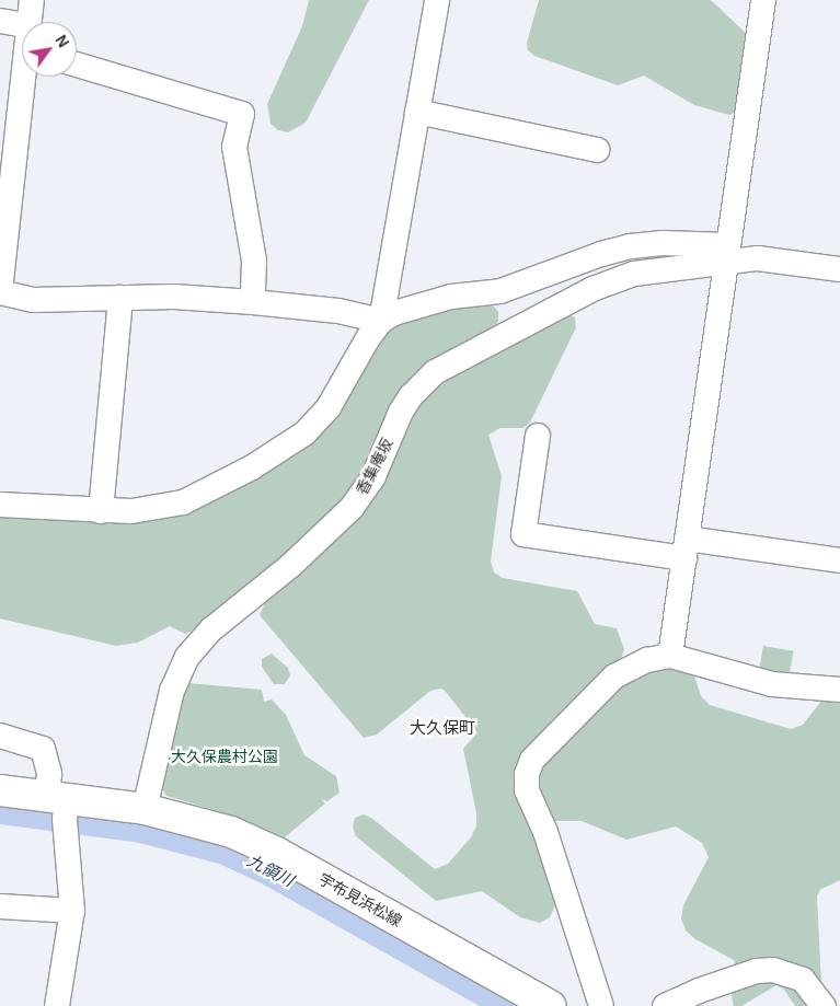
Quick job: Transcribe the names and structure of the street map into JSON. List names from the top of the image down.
{
  "streets": {
    "main road": ["宇布見浜松線"],
    "street": ["香集庵坂"]
  },
  "crossings": [
    ["香集庵坂", "宇布見浜松線"]
  ],
  "districts": ["大久保町"],
  "water": ["九領川"],
  "parks": ["大久保農村公園"],
  "north": "top right"
}
